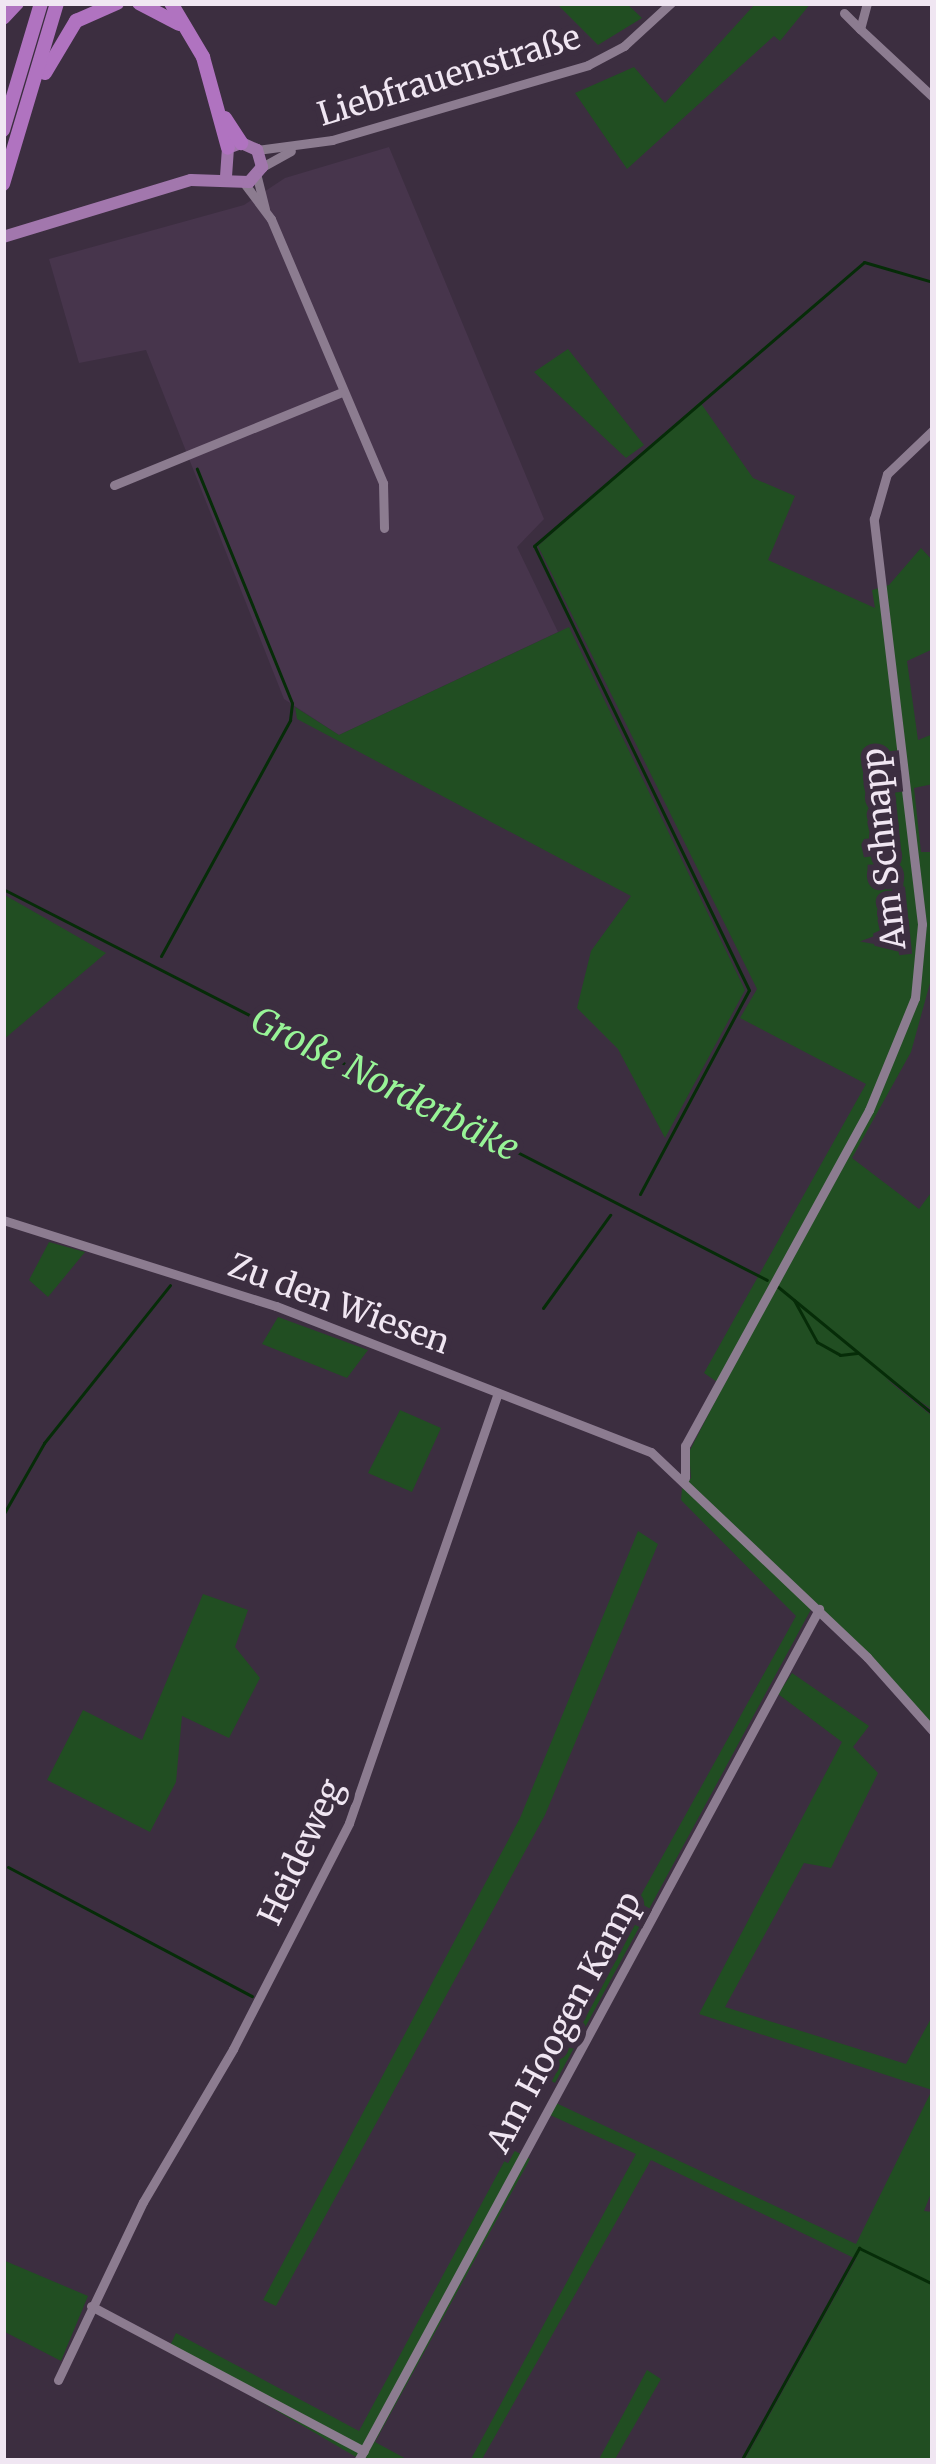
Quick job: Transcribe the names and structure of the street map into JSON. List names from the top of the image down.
{
  "streets": {
    "street": [
      "Liebfrauenstraße",
      "Am Schnapp",
      "Zu den Wiesen",
      "Heideweg",
      "Am Hoogen Kamp"
    ]
  },
  "crossings": [
    ["Zu den Wiesen", "Heideweg"]
  ],
  "water": ["Große Norderbäke"]
}
